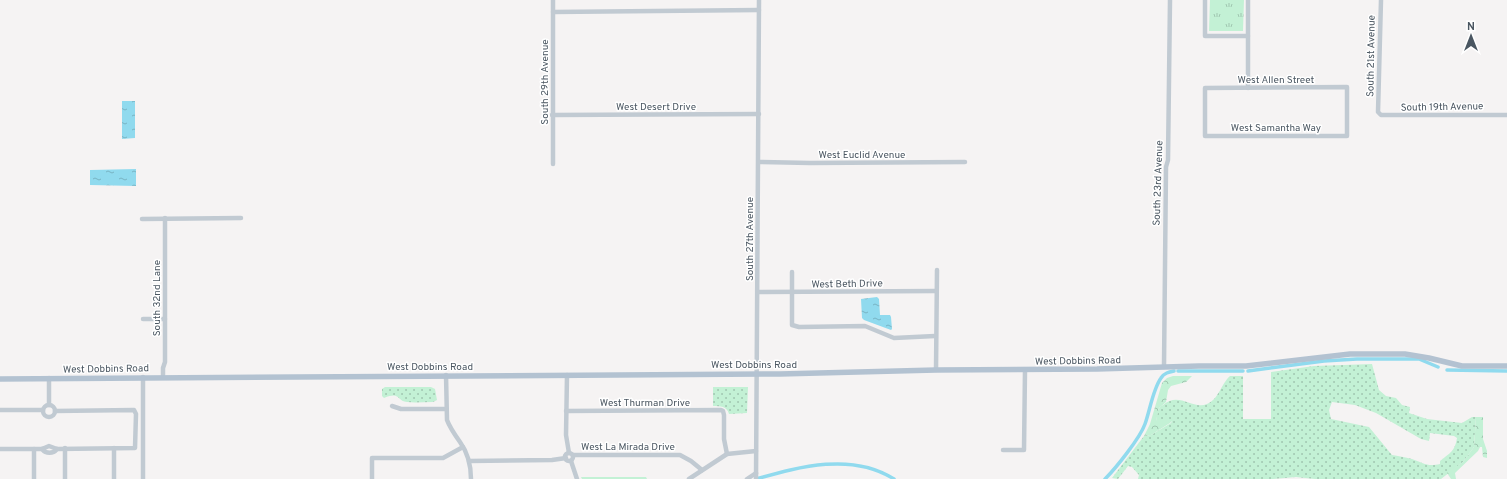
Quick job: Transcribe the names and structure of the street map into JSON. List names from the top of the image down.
{
  "streets": {
    "main road": ["West Dobbins Road"],
    "street": [
      "South 21st Avenue",
      "West Allen Street",
      "South 29th Avenue",
      "West Desert Drive",
      "South 19th Avenue",
      "West Samantha Way",
      "West Euclid Avenue",
      "South 23rd Avenue",
      "South 27th Avenue",
      "West Beth Drive",
      "South 32nd Lane",
      "West Thurman Drive",
      "West La Mirada Drive"
    ]
  },
  "crossings": [
    ["South 21st Avenue", "South 19th Avenue"],
    ["West Allen Street", "West Samantha Way"],
    ["South 29th Avenue", "West Desert Drive"],
    ["West Desert Drive", "South 27th Avenue"],
    ["West Euclid Avenue", "South 27th Avenue"],
    ["South 23rd Avenue", "West Dobbins Road"],
    ["South 27th Avenue", "West Beth Drive"],
    ["South 27th Avenue", "West Dobbins Road"],
    ["South 32nd Lane", "West Dobbins Road"]
  ],
  "north": "top"
}
